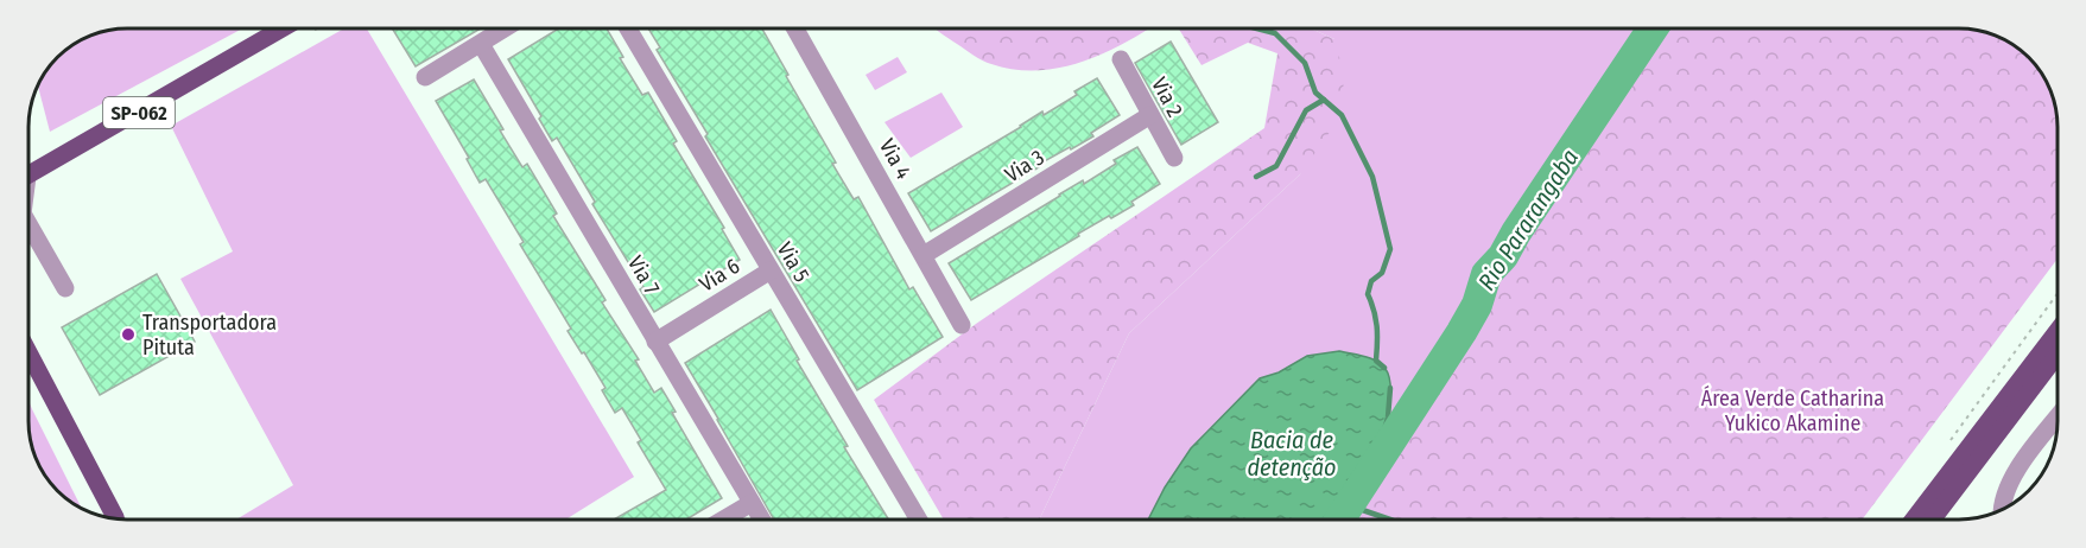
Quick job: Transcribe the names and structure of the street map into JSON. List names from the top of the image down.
{
  "streets": {
    "main road": ["SP-062"],
    "street": [
      "Via 2",
      "Via 4",
      "Via 3",
      "Via 5",
      "Via 7",
      "Via 6"
    ]
  },
  "crossings": [
    ["Via 2", "Via 3"],
    ["Via 4", "Via 3"],
    ["Via 5", "Via 6"],
    ["Via 7", "Via 6"]
  ],
  "water": ["Rio Pararangaba", "Bacia de detenção"],
  "parks": ["Área Verde Catharina Yukico Akamine"],
  "places": ["Transportadora Pituta"]
}
